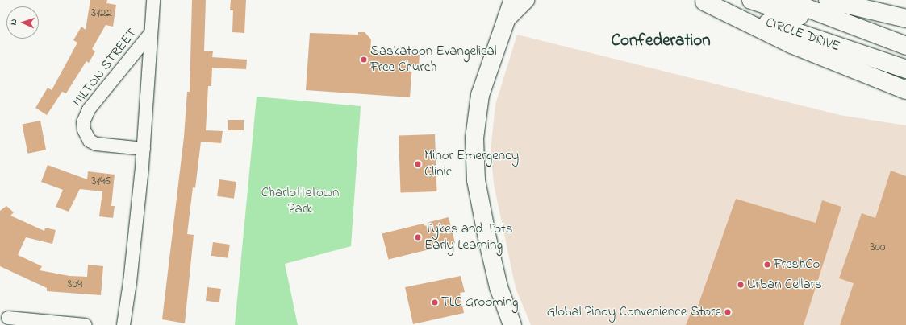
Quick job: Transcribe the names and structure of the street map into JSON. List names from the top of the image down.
{
  "streets": {
    "main road": ["CIRCLE DRIVE"],
    "street": ["MILTON STREET"]
  },
  "districts": ["Confederation"],
  "parks": ["Charlottetown Park"],
  "places": [
    "Saskatoon Evangelical Free Church",
    "Minor Emergency Clinic",
    "Tykes and Tots Early Learning",
    "FreshCo",
    "Urban Cellars",
    "TLC Grooming",
    "Global Pinoy Convenience Store"
  ],
  "house_numbers": [
    "3122",
    "3146",
    "300",
    "804"
  ],
  "north": "left"
}
